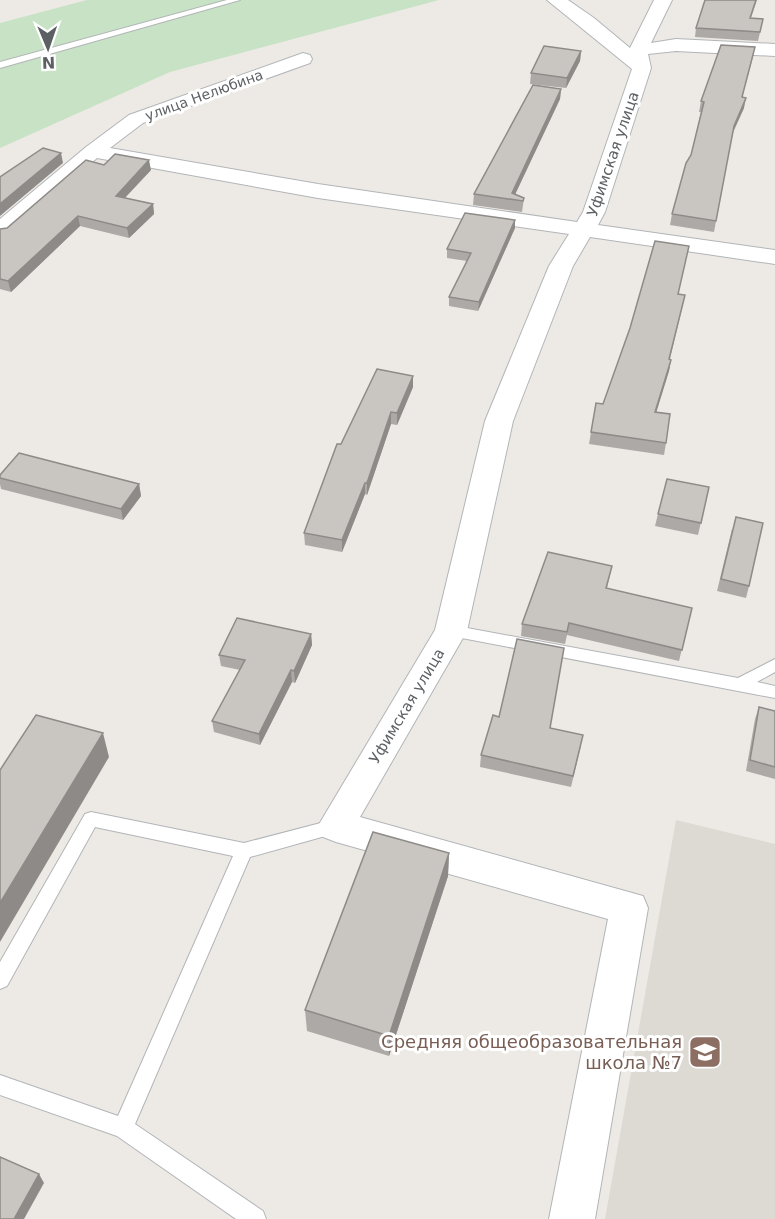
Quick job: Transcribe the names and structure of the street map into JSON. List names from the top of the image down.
{
  "streets": {
    "street": ["улица Нелюбина", "Уфимская улица"]
  },
  "places": {
    "school or university": ["Средняя общеобразовательная школа №7"]
  },
  "north": "bottom"
}
